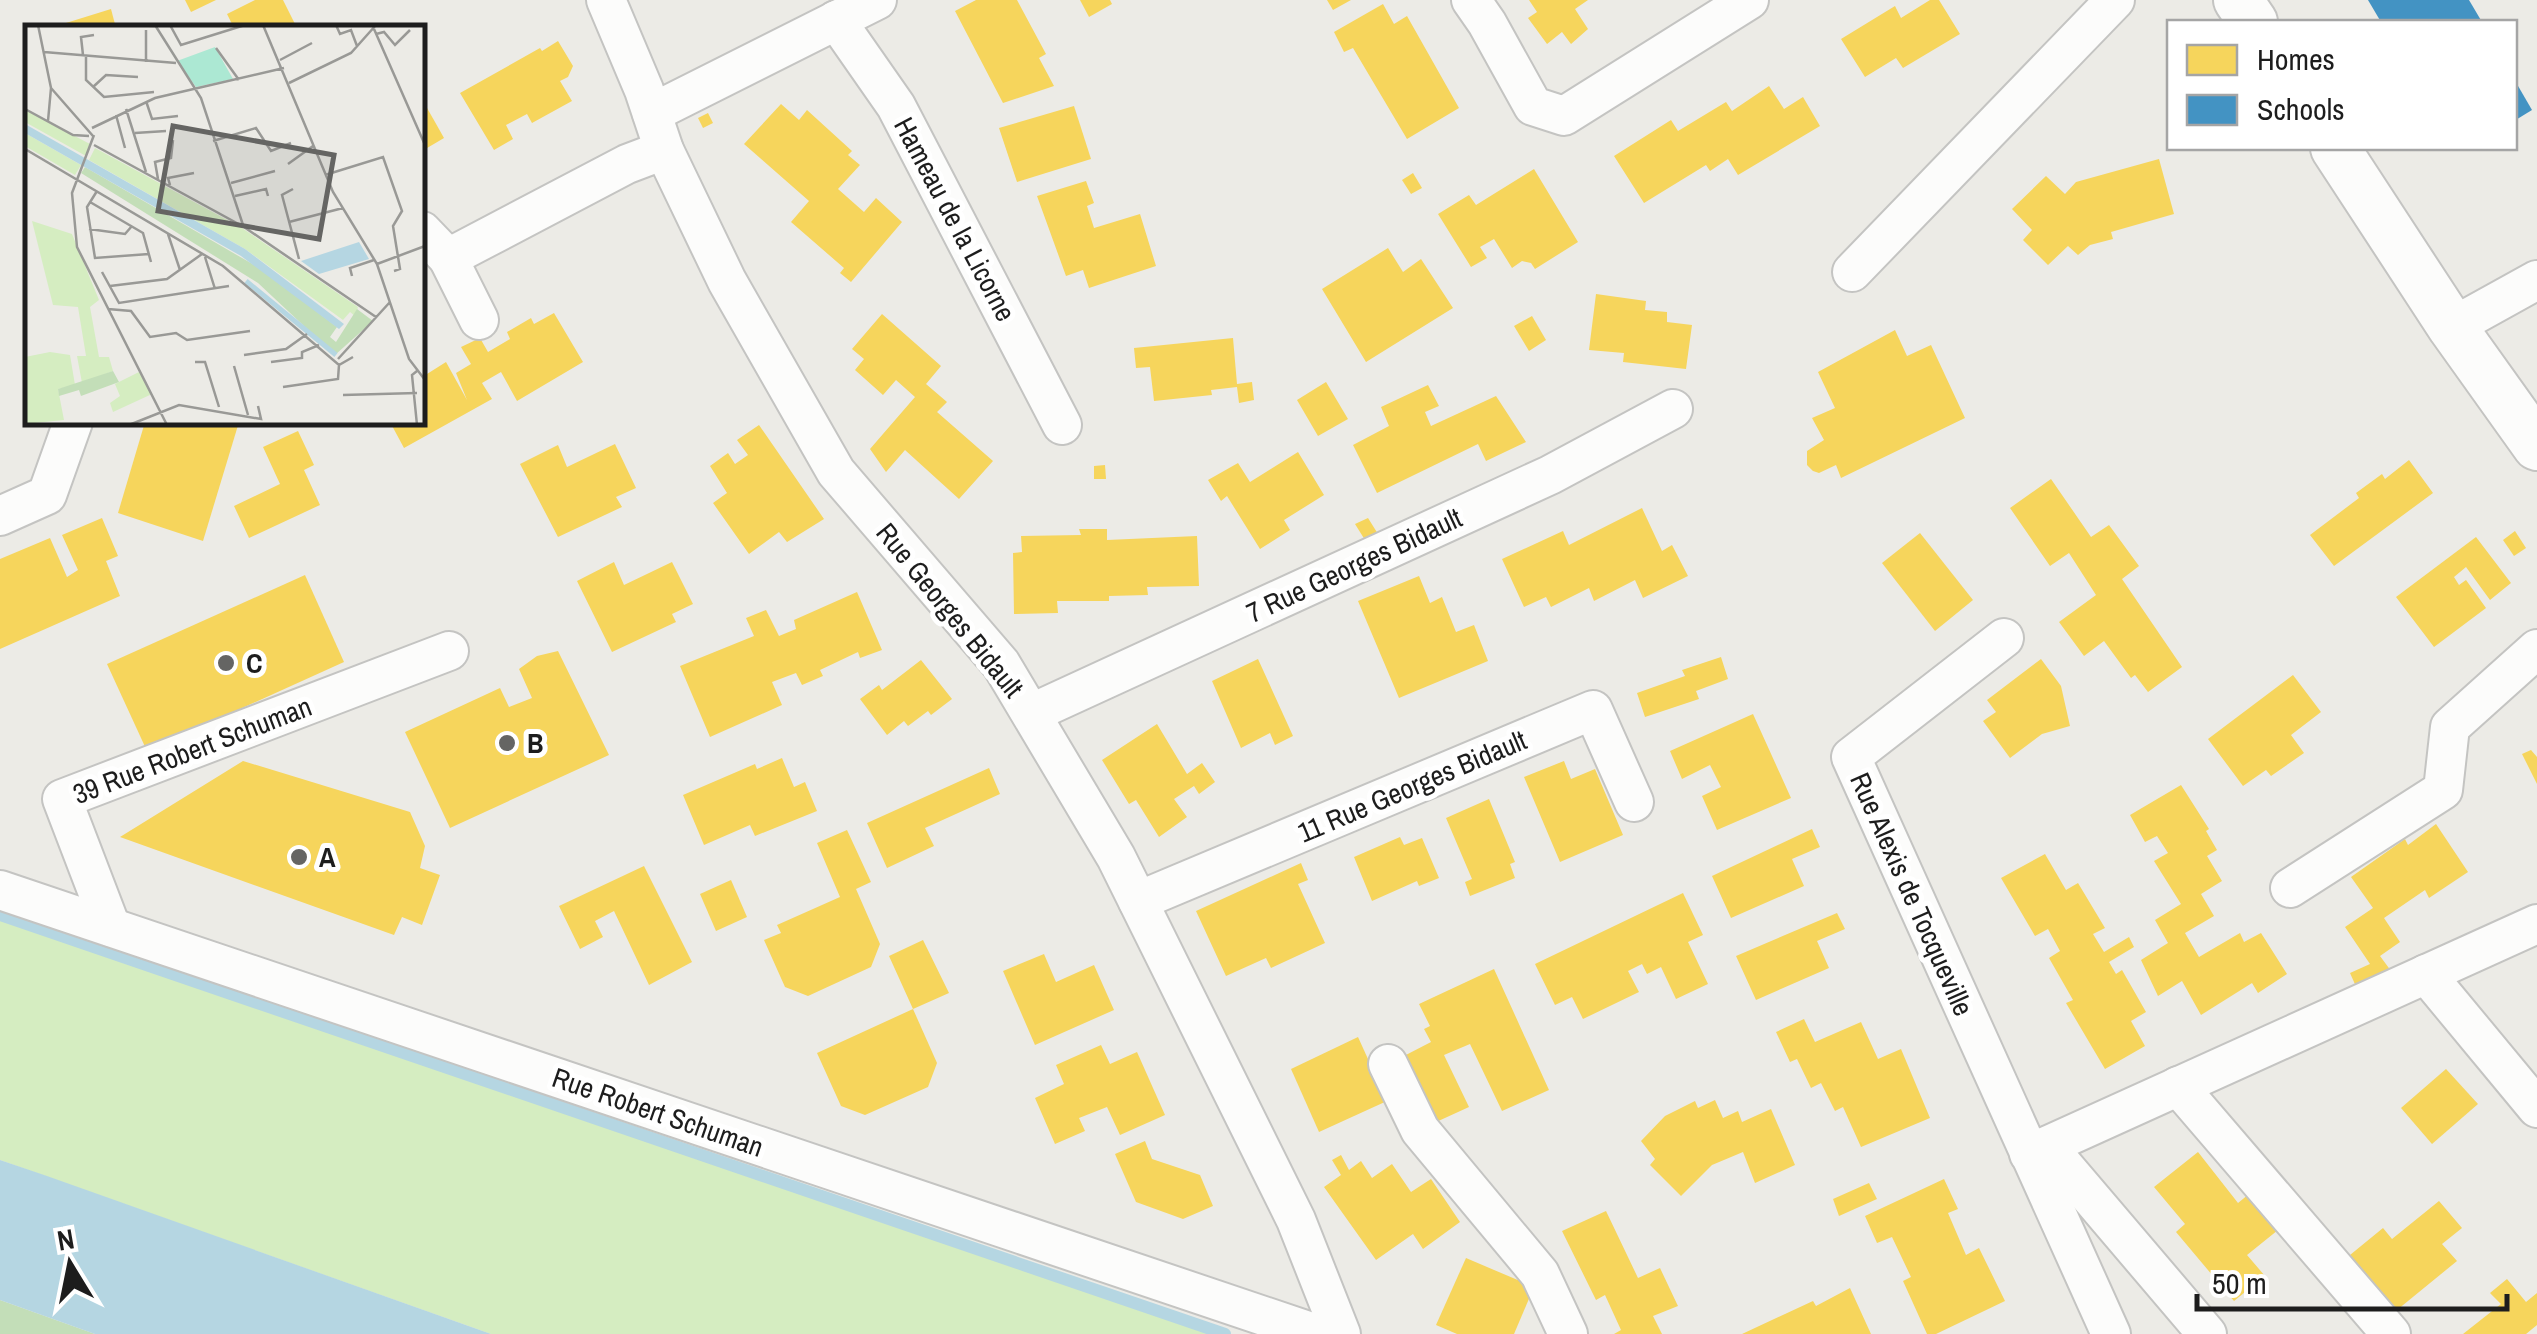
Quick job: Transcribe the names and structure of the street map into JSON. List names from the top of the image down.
{
  "streets": {
    "street": [
      "Hameau de la Licorne",
      "7 Rue Georges Bidault",
      "Rue Georges Bidault",
      "39 Rue Robert Schuman",
      "11 Rue Georges Bidault",
      "Rue Alexis de Tocqueville",
      "Rue Robert Schuman"
    ]
  },
  "crossings": [
    ["7 Rue Georges Bidault", "Rue Georges Bidault"],
    ["Rue Georges Bidault", "11 Rue Georges Bidault"],
    ["39 Rue Robert Schuman", "Rue Robert Schuman"]
  ],
  "places": ["C", "B", "A"],
  "legend": ["Homes", "Schools"],
  "scale_bar": "50 m",
  "north": "top"
}
